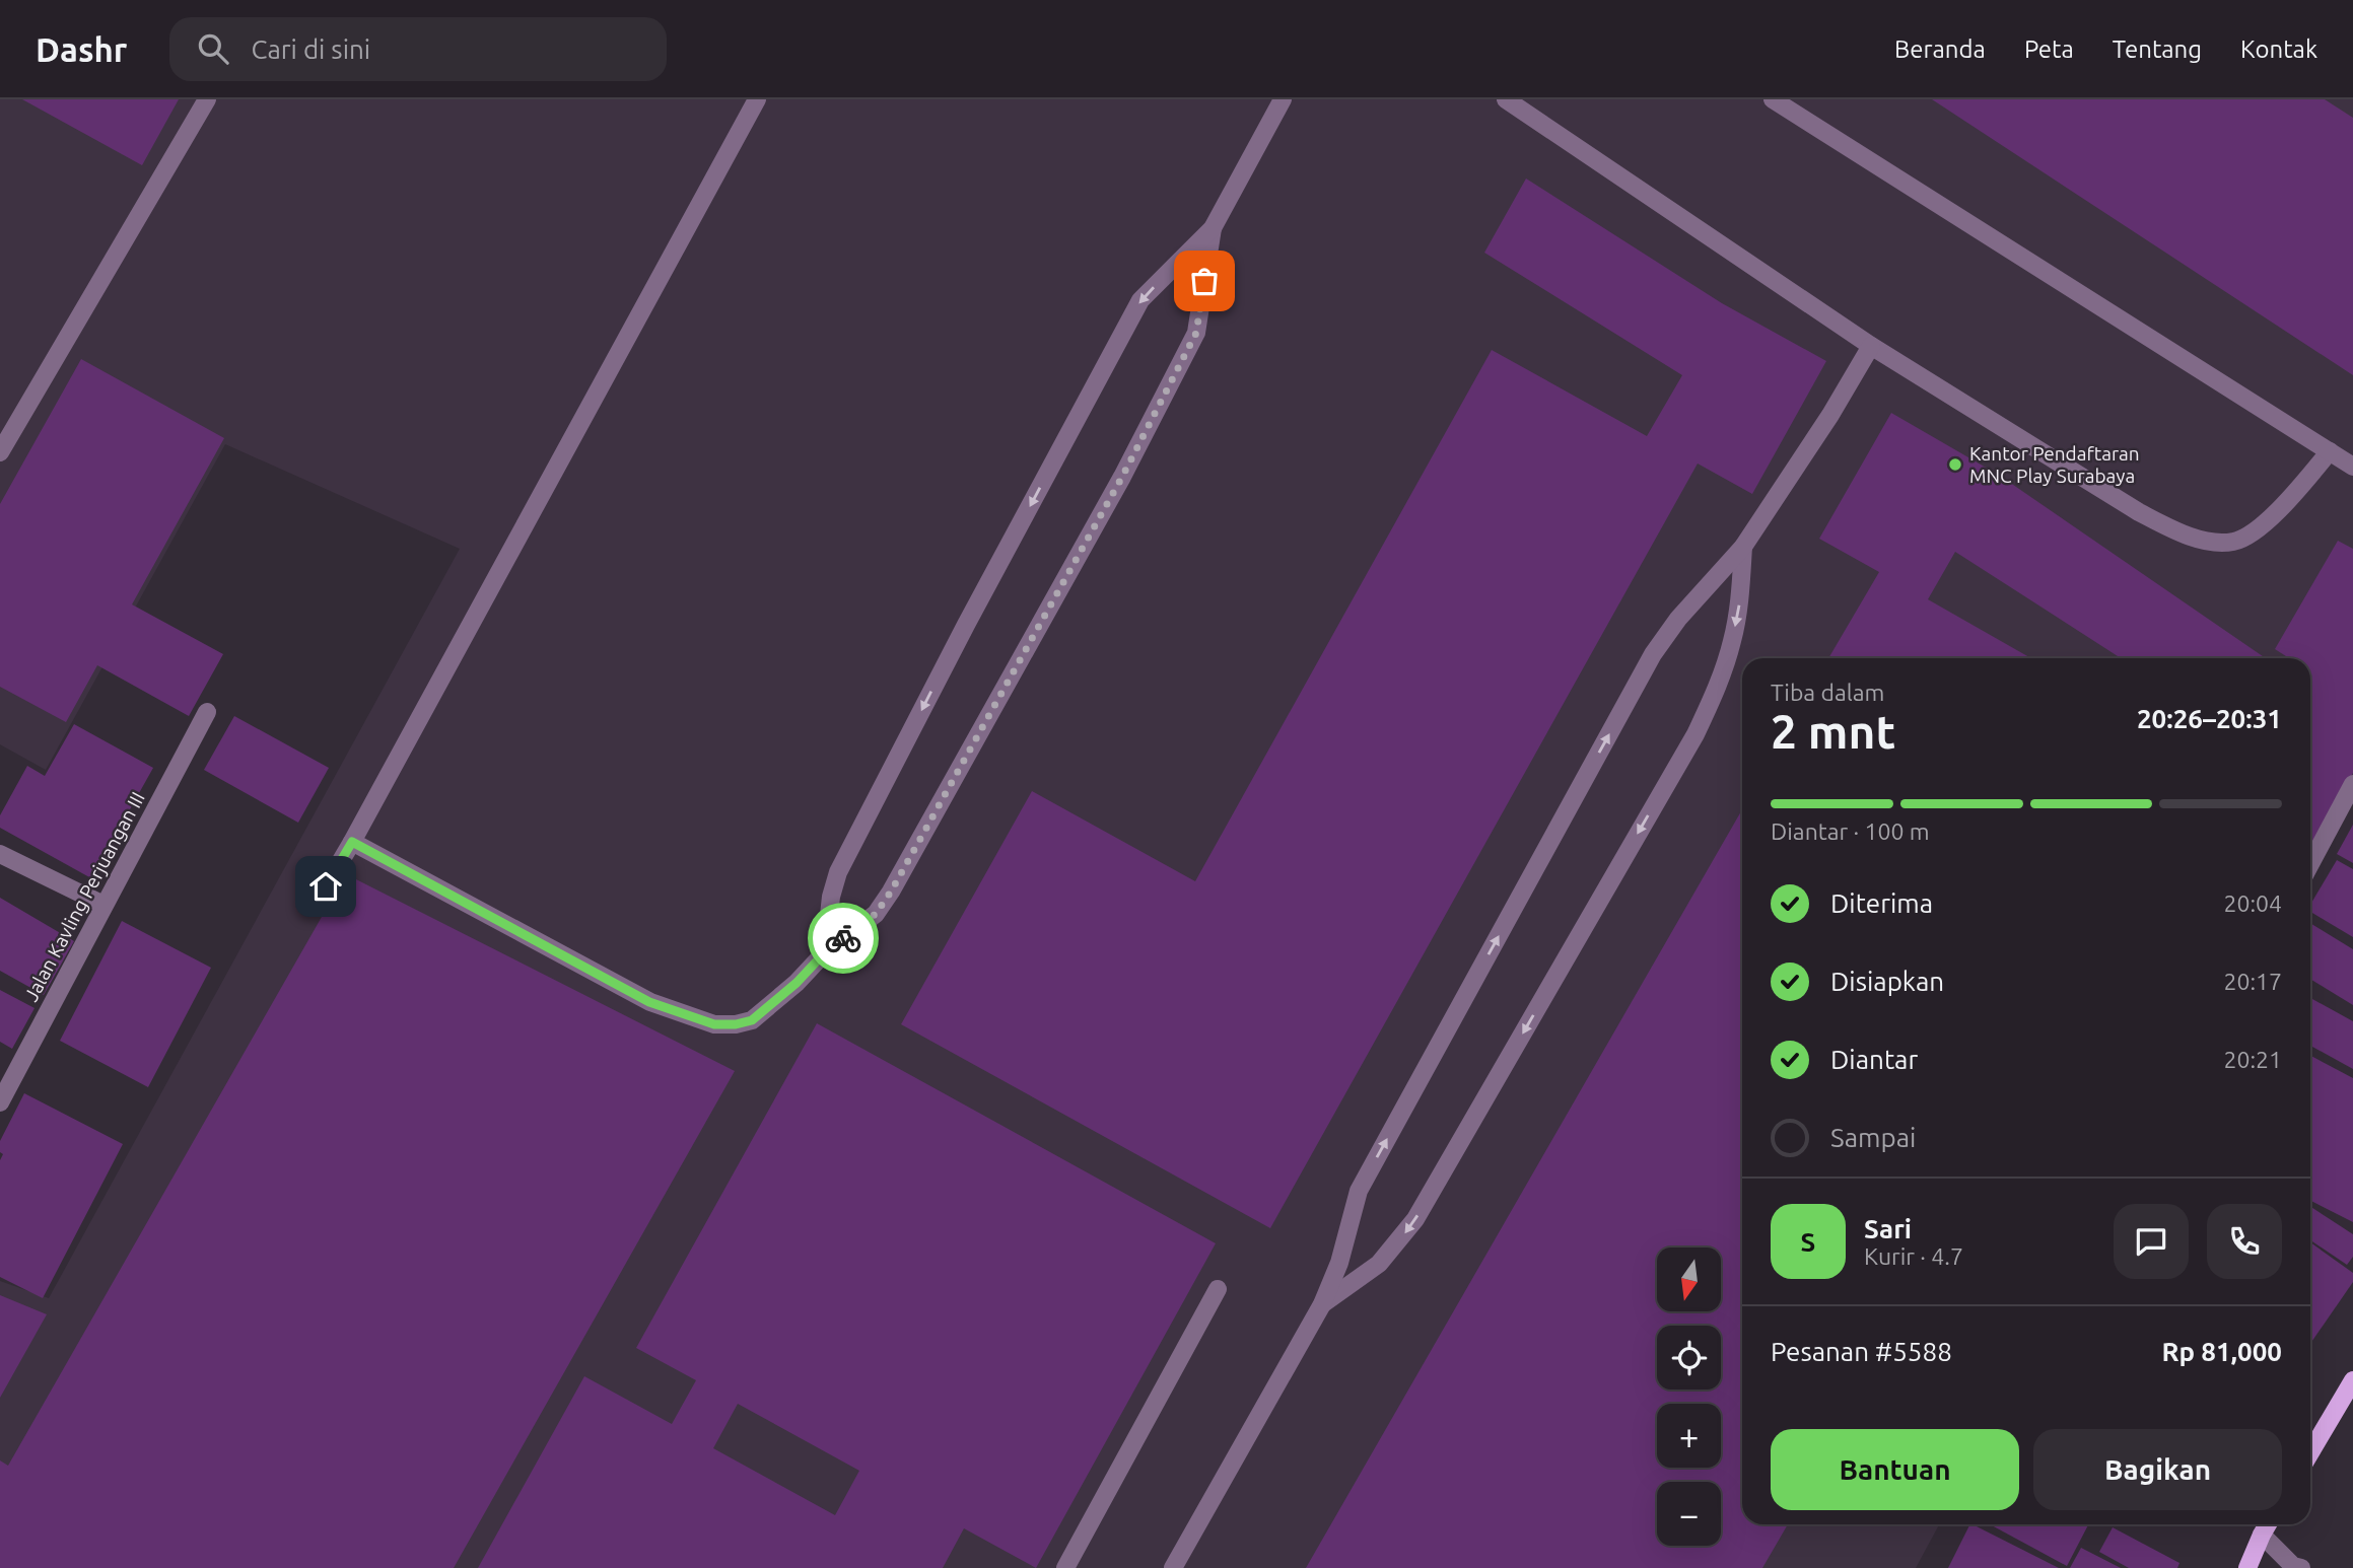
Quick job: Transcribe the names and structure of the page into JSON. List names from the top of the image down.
{
  "streets": {
    "street": ["Jalan Kavling Perjuangan III"]
  },
  "places": ["Kantor Pendaftaran MNC Play Surabaya"],
  "north": "bottom",
  "page": {
    "header": "Dashr",
    "search": "Cari di sini",
    "nav": [
      "Beranda",
      "Peta",
      "Tentang",
      "Kontak"
    ],
    "heading": ["2 mnt", "Tiba dalam", "20:26–20:31"],
    "panel": [
      "Sari",
      "Kurir · 4.7",
      "Pesanan #5588",
      "Rp 81,000"
    ],
    "bar": "Diantar · 100 m",
    "list": [
      ["Diterima", "20:04"],
      ["Disiapkan", "20:17"],
      ["Diantar", "20:21"],
      "Sampai"
    ],
    "round": "S",
    "map_buttons": ["+", "−"],
    "buttons": ["Bantuan", "Bagikan"]
  }
}
